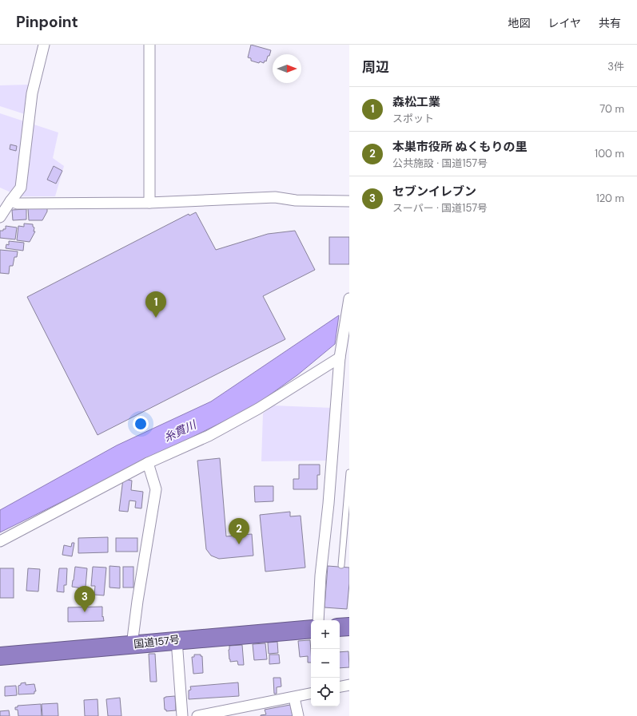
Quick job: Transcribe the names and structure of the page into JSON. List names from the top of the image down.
{
  "streets": {
    "highway": ["国道157号"]
  },
  "water": ["糸貫川"],
  "north": "right",
  "page": {
    "header": "Pinpoint",
    "nav": ["地図", "レイヤ", "共有"],
    "heading": ["周辺", "3件"],
    "list": [
      {
        "mark": "1",
        "name": "森松工業",
        "note": "スポット",
        "value": "70 m"
      },
      {
        "mark": "2",
        "name": "本巣市役所 ぬくもりの里",
        "note": "公共施設 · 国道157号",
        "value": "100 m"
      },
      {
        "mark": "3",
        "name": "セブンイレブン",
        "note": "スーパー · 国道157号",
        "value": "120 m"
      }
    ],
    "pins": ["1", "2", "3"],
    "map_buttons": ["+", "−"]
  }
}
